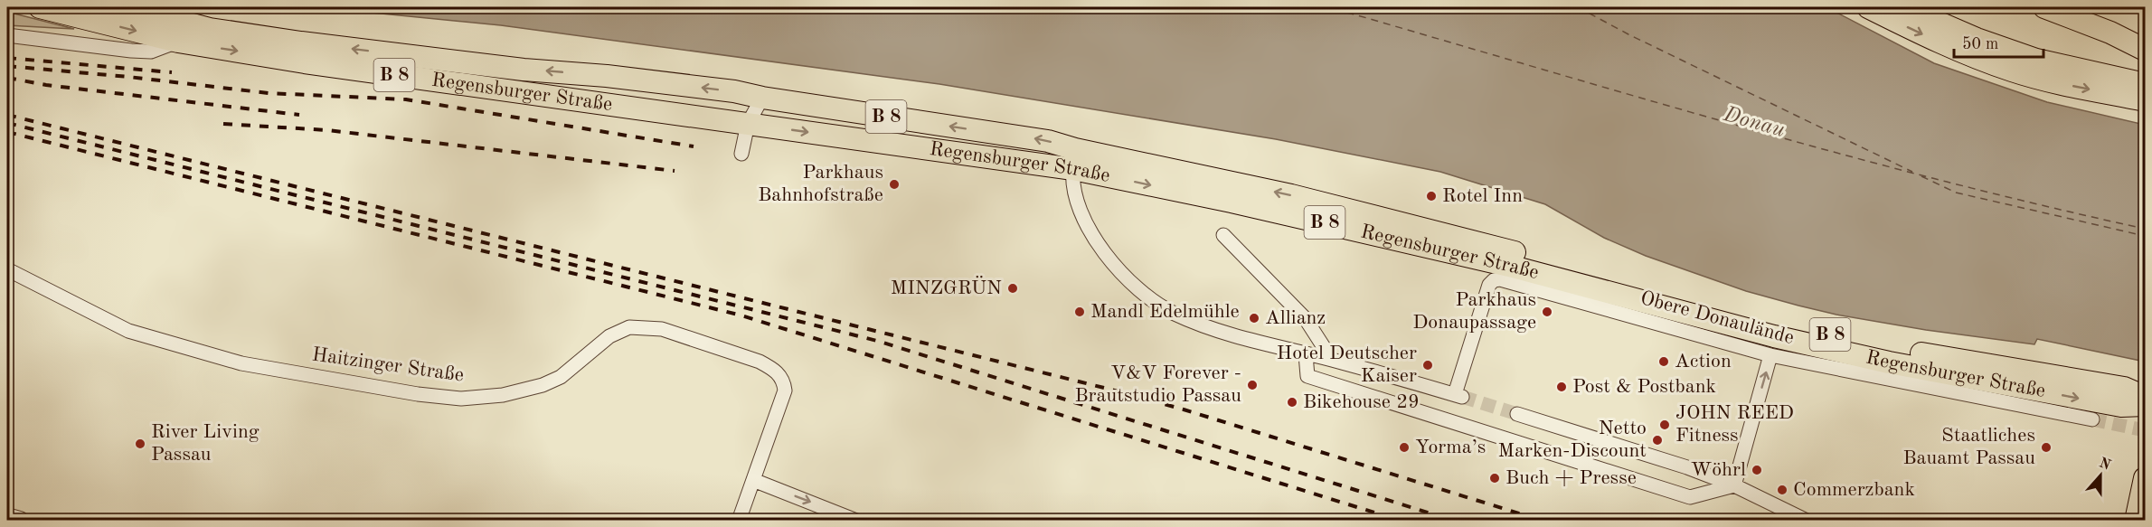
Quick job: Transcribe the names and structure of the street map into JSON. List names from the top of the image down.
{
  "streets": {
    "main road": ["B 8", "Regensburger Straße"],
    "street": ["Obere Donaulände", "Haitzinger Straße"]
  },
  "water": ["Donau"],
  "places": [
    "Parkhaus Bahnhofstraße",
    "Rotel Inn",
    "MINZGRÜN",
    "Mandl Edelmühle",
    "Parkhaus Donaupassage",
    "Allianz",
    "Action",
    "Hotel Deutscher Kaiser",
    "V&V Forever - Brautstudio Passau",
    "Post & Postbank",
    "Bikehouse 29",
    "JOHN REED Fitness",
    "Netto Marken-Discount",
    "River Living Passau",
    "Yorma’s",
    "Staatliches Bauamt Passau",
    "Wöhrl",
    "Buch + Presse",
    "Commerzbank"
  ],
  "scale_bar": "50 m",
  "north": "top"
}
